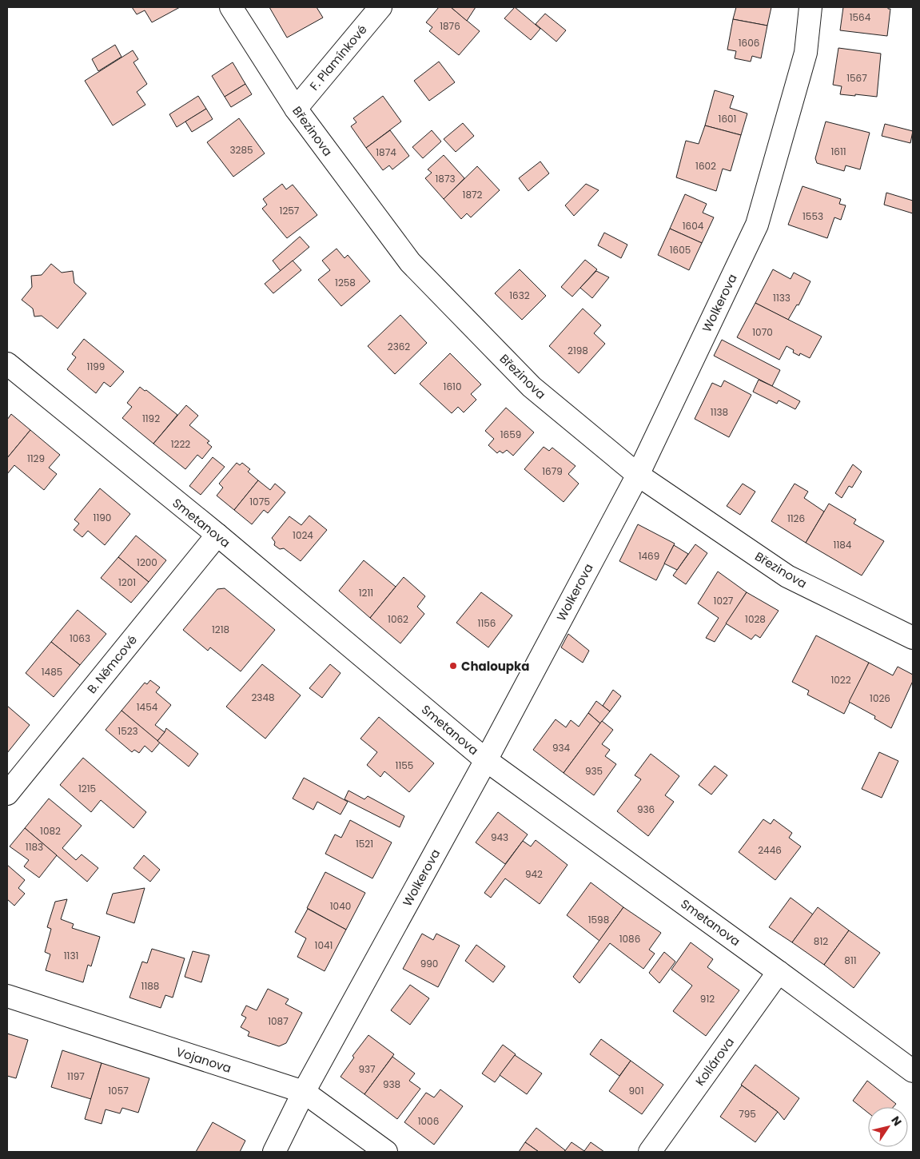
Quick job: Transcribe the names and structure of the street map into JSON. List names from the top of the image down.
{
  "streets": {
    "street": [
      "F. Plamínkové",
      "Březinova",
      "Wolkerova",
      "Smetanova",
      "B. Němcové",
      "Vojanova",
      "Kollárova"
    ]
  },
  "crossings": [
    ["F. Plamínkové", "Březinova"],
    ["Březinova", "Wolkerova"],
    ["Wolkerova", "Smetanova"],
    ["Wolkerova", "Vojanova"],
    ["Smetanova", "B. Němcové"],
    ["Smetanova", "Kollárova"]
  ],
  "places": ["Chaloupka"],
  "house_numbers": [
    "1564",
    "1876",
    "1606",
    "1567",
    "1601",
    "3285",
    "1611",
    "1874",
    "1602",
    "1873",
    "1872",
    "1257",
    "1553",
    "1604",
    "1605",
    "1258",
    "1632",
    "1133",
    "1070",
    "2362",
    "2198",
    "1199",
    "1610",
    "1138",
    "1192",
    "1659",
    "1222",
    "1129",
    "1679",
    "1075",
    "1190",
    "1126",
    "1024",
    "1184",
    "1469",
    "1200",
    "1201",
    "1211",
    "1027",
    "1062",
    "1028",
    "1156",
    "1218",
    "1063",
    "1485",
    "1022",
    "2348",
    "1026",
    "1454",
    "1523",
    "934",
    "1155",
    "935",
    "1215",
    "936",
    "1082",
    "943",
    "1521",
    "1183",
    "2446",
    "942",
    "1040",
    "1598",
    "1086",
    "812",
    "1041",
    "1131",
    "811",
    "990",
    "1188",
    "912",
    "1087",
    "937",
    "1197",
    "938",
    "1057",
    "901",
    "795",
    "1006"
  ],
  "north": "top right"
}
